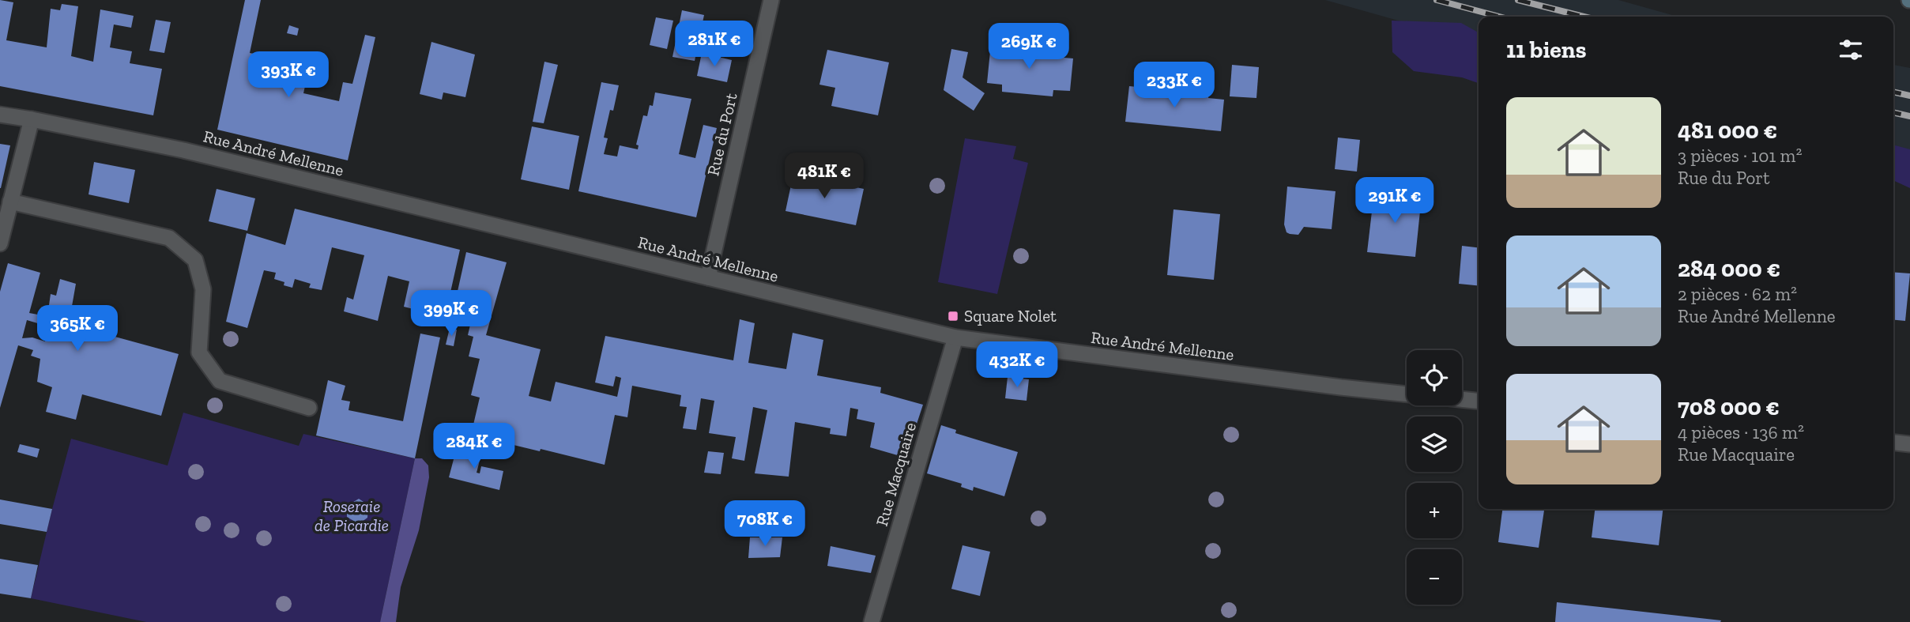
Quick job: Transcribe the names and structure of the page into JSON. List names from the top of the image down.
{
  "streets": {
    "street": ["Rue du Port", "Rue André Mellenne", "Rue Macquaire"]
  },
  "crossings": [
    ["Rue du Port", "Rue André Mellenne"],
    ["Rue André Mellenne", "Rue Macquaire"]
  ],
  "parks": ["Roseraie de Picardie"],
  "places": {
    "transit": ["Square Nolet"]
  },
  "page": {
    "heading": "11 biens",
    "price": [
      "281K €",
      "269K €",
      "393K €",
      "233K €",
      "481K €",
      "291K €",
      "399K €",
      "365K €",
      "432K €",
      "284K €",
      "708K €"
    ],
    "list": [
      {
        "name": "481 000 €",
        "note": "3 pièces · 101 m² · Rue du Port"
      },
      {
        "name": "284 000 €",
        "note": "2 pièces · 62 m² · Rue André Mellenne"
      },
      {
        "name": "708 000 €",
        "note": "4 pièces · 136 m² · Rue Macquaire"
      }
    ],
    "map_buttons": ["+", "−"]
  }
}
